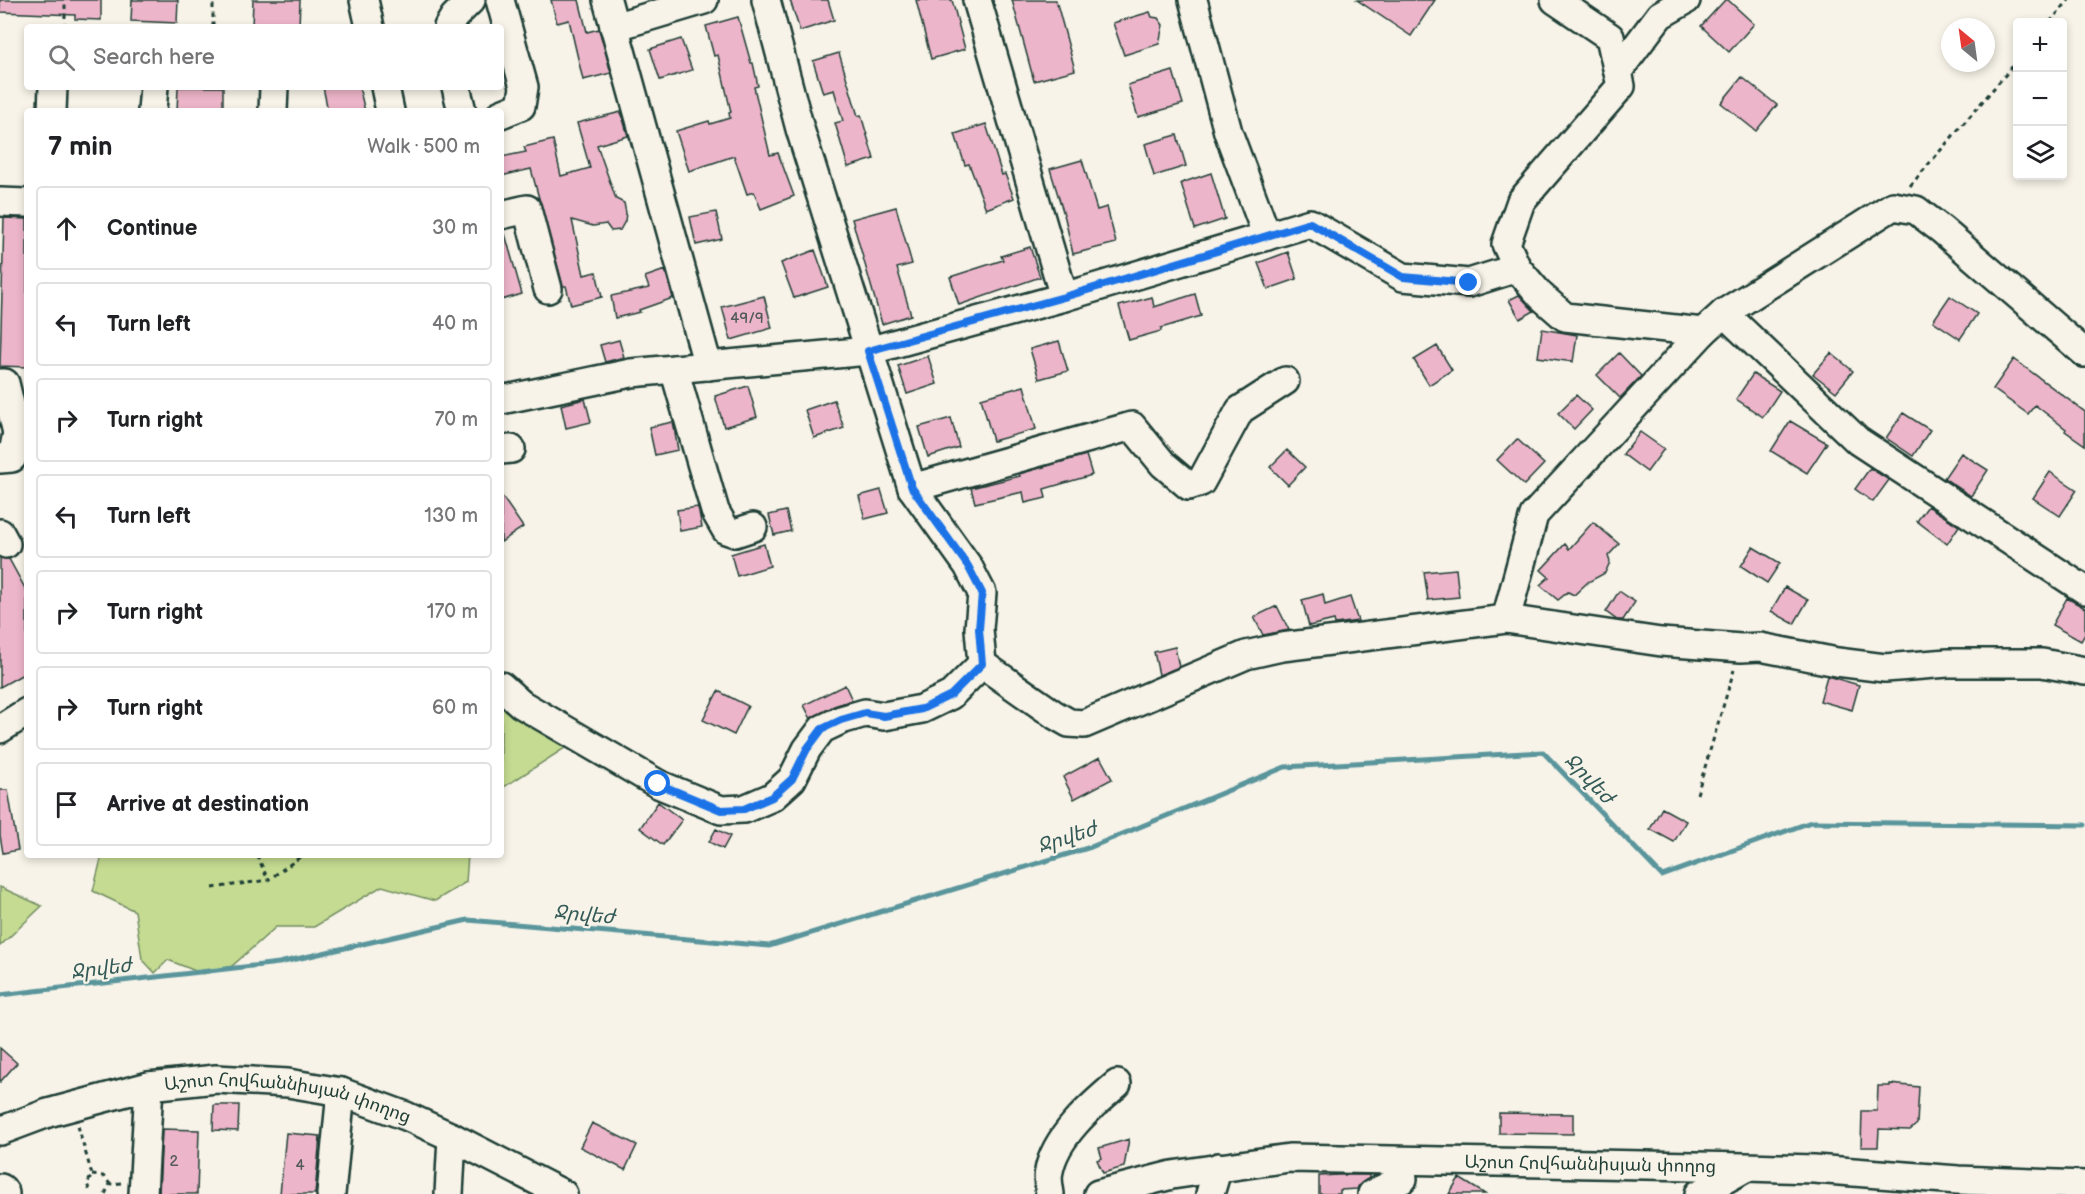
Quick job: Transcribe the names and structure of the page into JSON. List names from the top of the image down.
{
  "streets": {
    "street": ["Աշոտ Հովհաննիսյան փողոց"]
  },
  "water": ["Ջրվեժ"],
  "house_numbers": ["49/9", "2", "4"],
  "north": "top left",
  "page": {
    "map_buttons": ["+", "−"],
    "search": "Search here",
    "heading": ["7 min", "Walk · 500 m"],
    "list": [
      ["Continue", "30 m"],
      ["Turn left", "40 m"],
      ["Turn right", "70 m"],
      ["Turn left", "130 m"],
      ["Turn right", "170 m"],
      ["Turn right", "60 m"],
      "Arrive at destination"
    ]
  }
}
